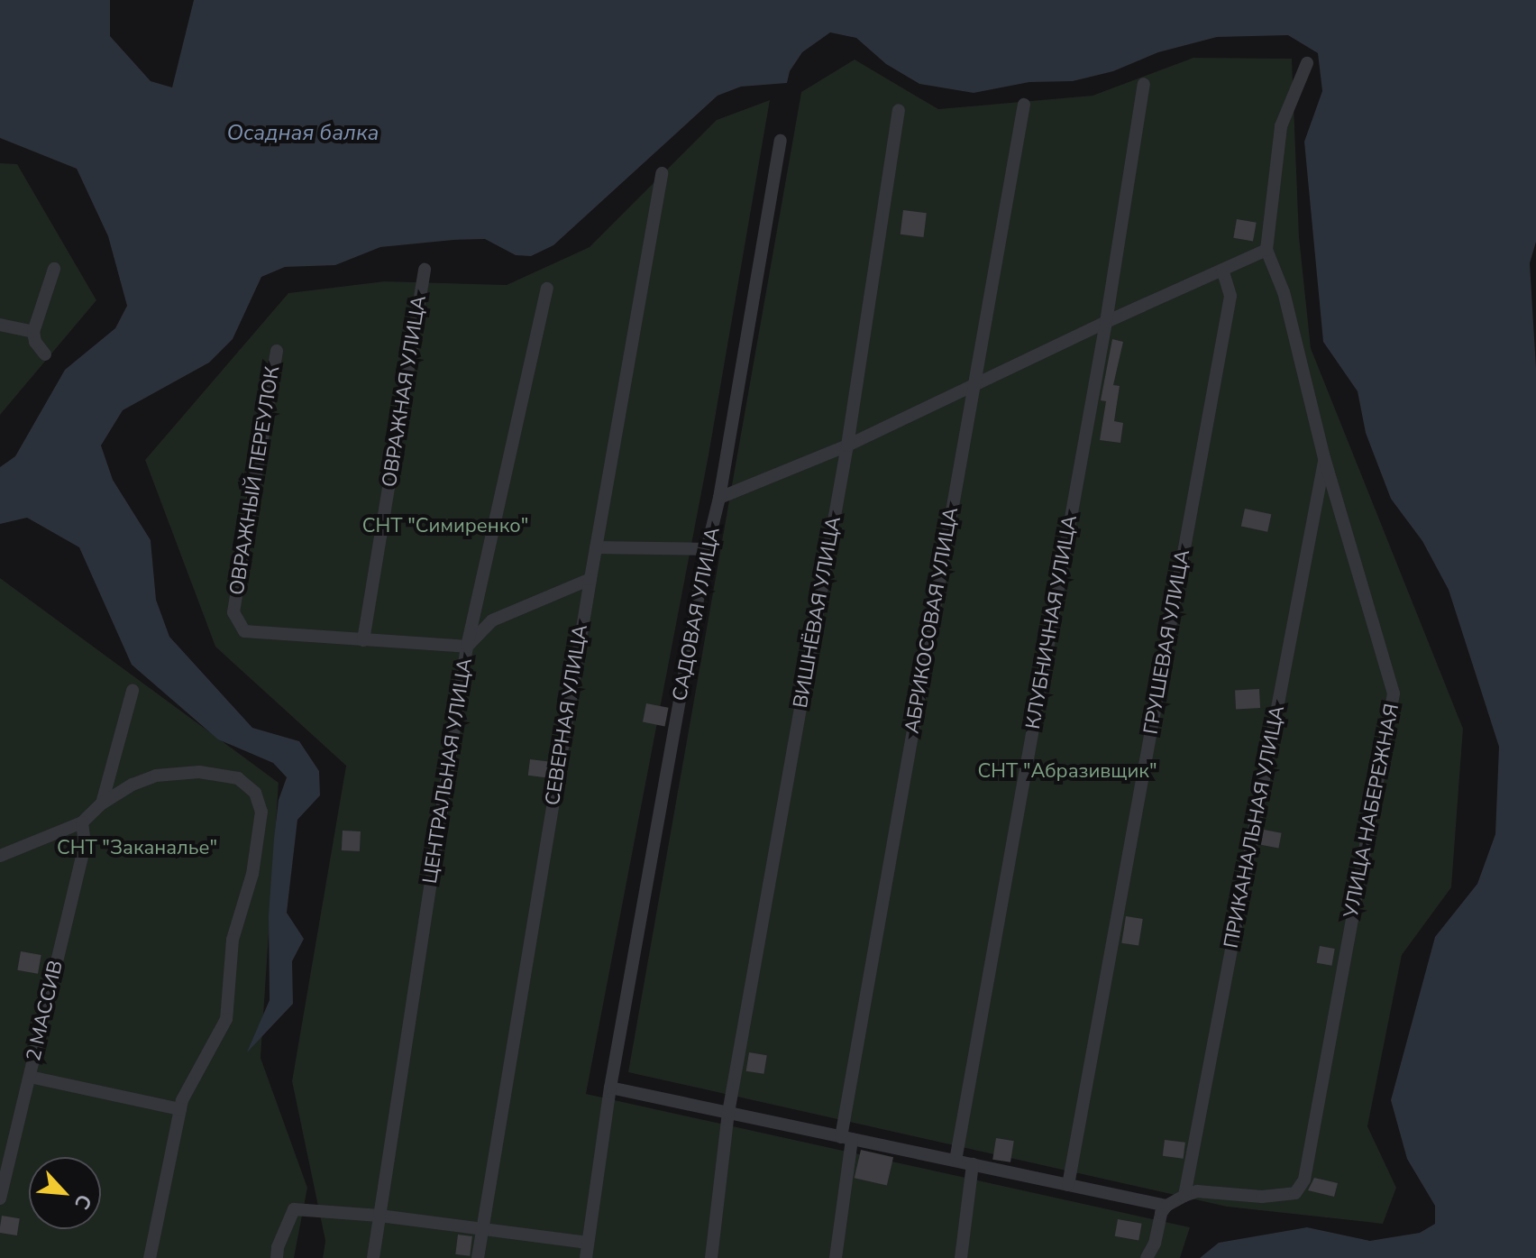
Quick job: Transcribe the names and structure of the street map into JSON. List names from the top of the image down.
{
  "streets": {
    "street": [
      "ОВРАЖНАЯ УЛИЦА",
      "ОВРАЖНЫЙ ПЕРЕУЛОК",
      "ВИШНЁВАЯ УЛИЦА",
      "САДОВАЯ УЛИЦА",
      "АБРИКОСОВАЯ УЛИЦА",
      "КЛУБНИЧНАЯ УЛИЦА",
      "ГРУШЕВАЯ УЛИЦА",
      "СЕВЕРНАЯ УЛИЦА",
      "ЦЕНТРАЛЬНАЯ УЛИЦА",
      "УЛИЦА НАБЕРЕЖНАЯ",
      "ПРИКАНАЛЬНАЯ УЛИЦА",
      "2 МАССИВ"
    ]
  },
  "crossings": [
    ["ОВРАЖНАЯ УЛИЦА", "ОВРАЖНЫЙ ПЕРЕУЛОК"],
    ["ОВРАЖНЫЙ ПЕРЕУЛОК", "ЦЕНТРАЛЬНАЯ УЛИЦА"],
    ["УЛИЦА НАБЕРЕЖНАЯ", "ПРИКАНАЛЬНАЯ УЛИЦА"]
  ],
  "water": ["Осадная балка"],
  "parks": ["СНТ \"Симиренко\"", "СНТ \"Абразивщик\"", "СНТ \"Заканалье\""],
  "north": "bottom right"
}
